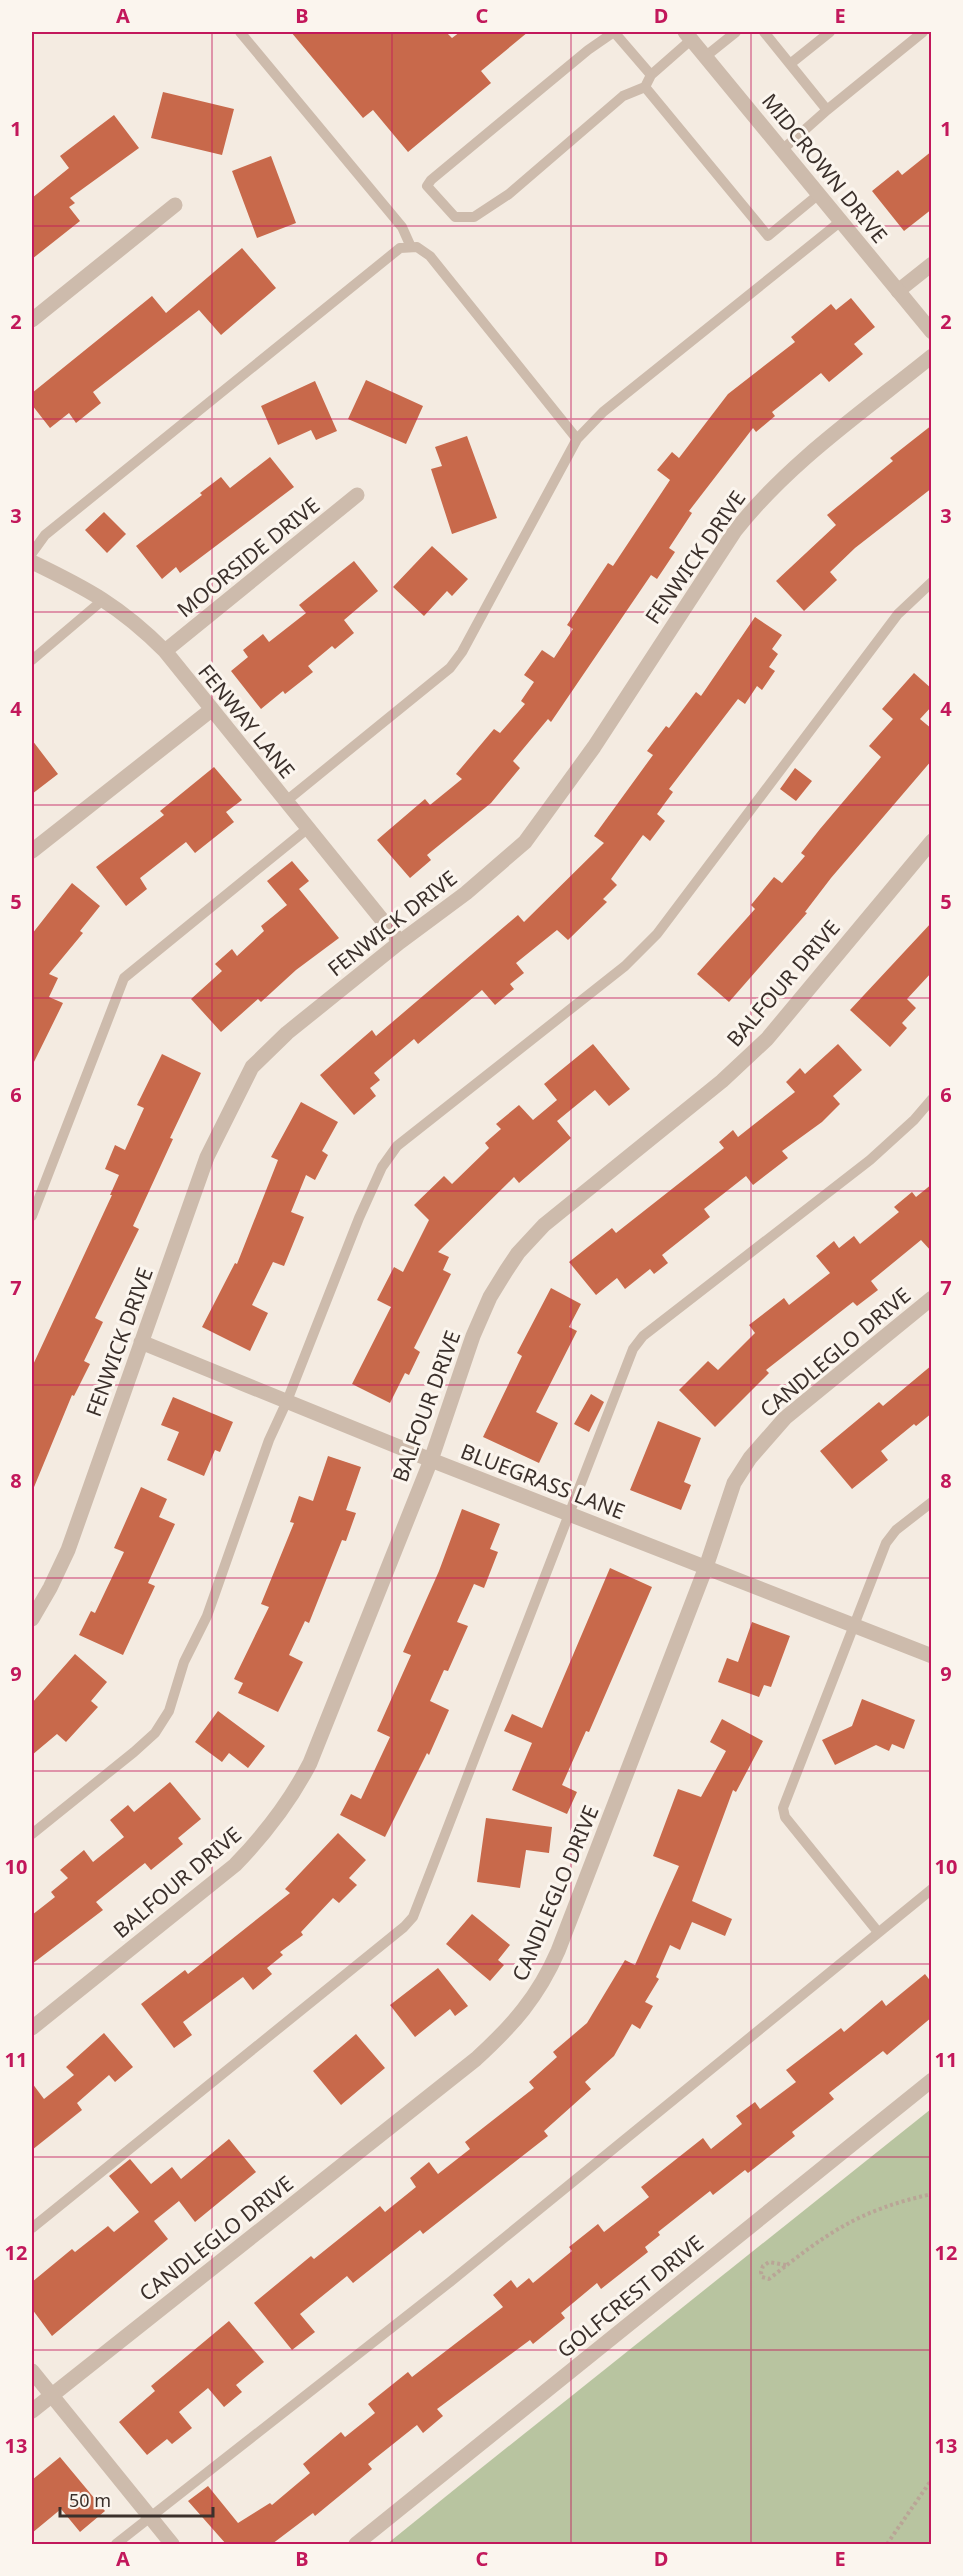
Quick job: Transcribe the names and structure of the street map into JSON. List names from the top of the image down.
{
  "streets": {
    "street": [
      "MIDCROWN DRIVE",
      "MOORSIDE DRIVE",
      "FENWICK DRIVE",
      "FENWAY LANE",
      "BALFOUR DRIVE",
      "CANDLEGLO DRIVE",
      "BLUEGRASS LANE",
      "GOLFCREST DRIVE"
    ]
  },
  "crossings": [
    ["MOORSIDE DRIVE", "FENWAY LANE"],
    ["FENWICK DRIVE", "FENWAY LANE"],
    ["FENWICK DRIVE", "BLUEGRASS LANE"],
    ["BALFOUR DRIVE", "BLUEGRASS LANE"],
    ["CANDLEGLO DRIVE", "BLUEGRASS LANE"]
  ],
  "scale_bar": "50 m",
  "grid": {
    "columns": [
      "A",
      "B",
      "C",
      "D",
      "E"
    ],
    "rows": [
      "1",
      "2",
      "3",
      "4",
      "5",
      "6",
      "7",
      "8",
      "9",
      "10",
      "11",
      "12",
      "13"
    ]
  }
}
